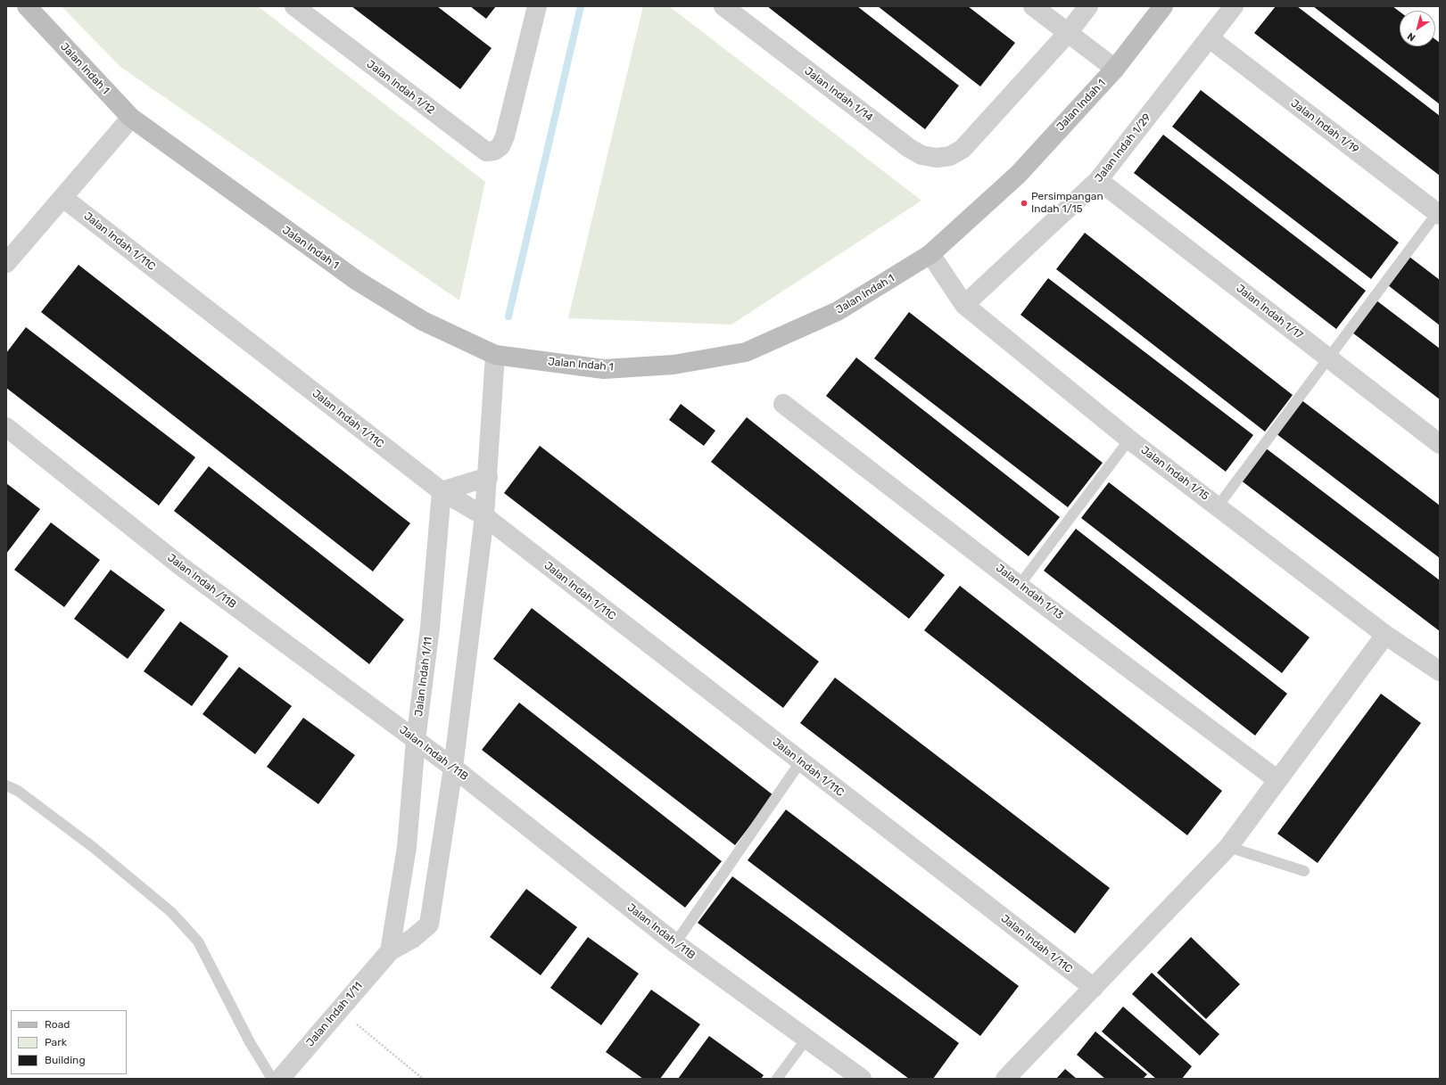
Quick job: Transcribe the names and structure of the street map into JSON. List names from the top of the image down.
{
  "streets": {
    "street": [
      "Jalan Indah 1",
      "Jalan Indah 1/12",
      "Jalan Indah 1/14",
      "Jalan Indah 1/19",
      "Jalan Indah 1/29",
      "Jalan Indah 1/11C",
      "Jalan Indah 1/17",
      "Jalan Indah 1/15",
      "Jalan Indah /11B",
      "Jalan Indah 1/13",
      "Jalan Indah 1/11"
    ]
  },
  "crossings": [
    ["Jalan Indah 1", "Jalan Indah 1/15"],
    ["Jalan Indah 1", "Jalan Indah 1/11"],
    ["Jalan Indah 1/19", "Jalan Indah 1/29"],
    ["Jalan Indah 1/29", "Jalan Indah 1/17"],
    ["Jalan Indah 1/29", "Jalan Indah 1/15"],
    ["Jalan Indah 1/11C", "Jalan Indah 1/11"],
    ["Jalan Indah /11B", "Jalan Indah 1/11"]
  ],
  "places": ["Persimpangan Indah 1/15"],
  "legend": ["Road", "Park", "Building"],
  "north": "bottom left"
}
